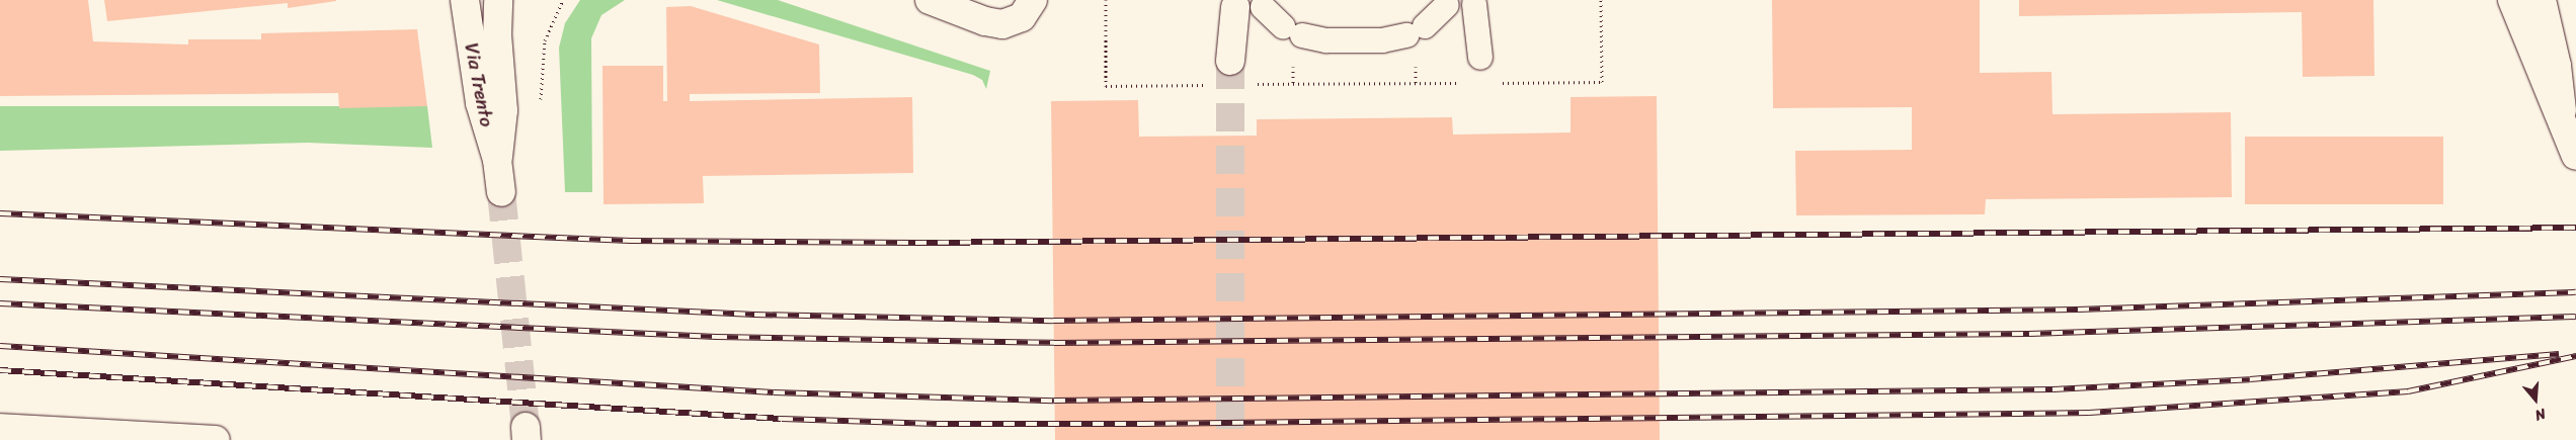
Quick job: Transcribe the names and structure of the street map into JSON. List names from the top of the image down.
{
  "streets": {
    "street": ["Via Trento"]
  },
  "north": "bottom"
}
